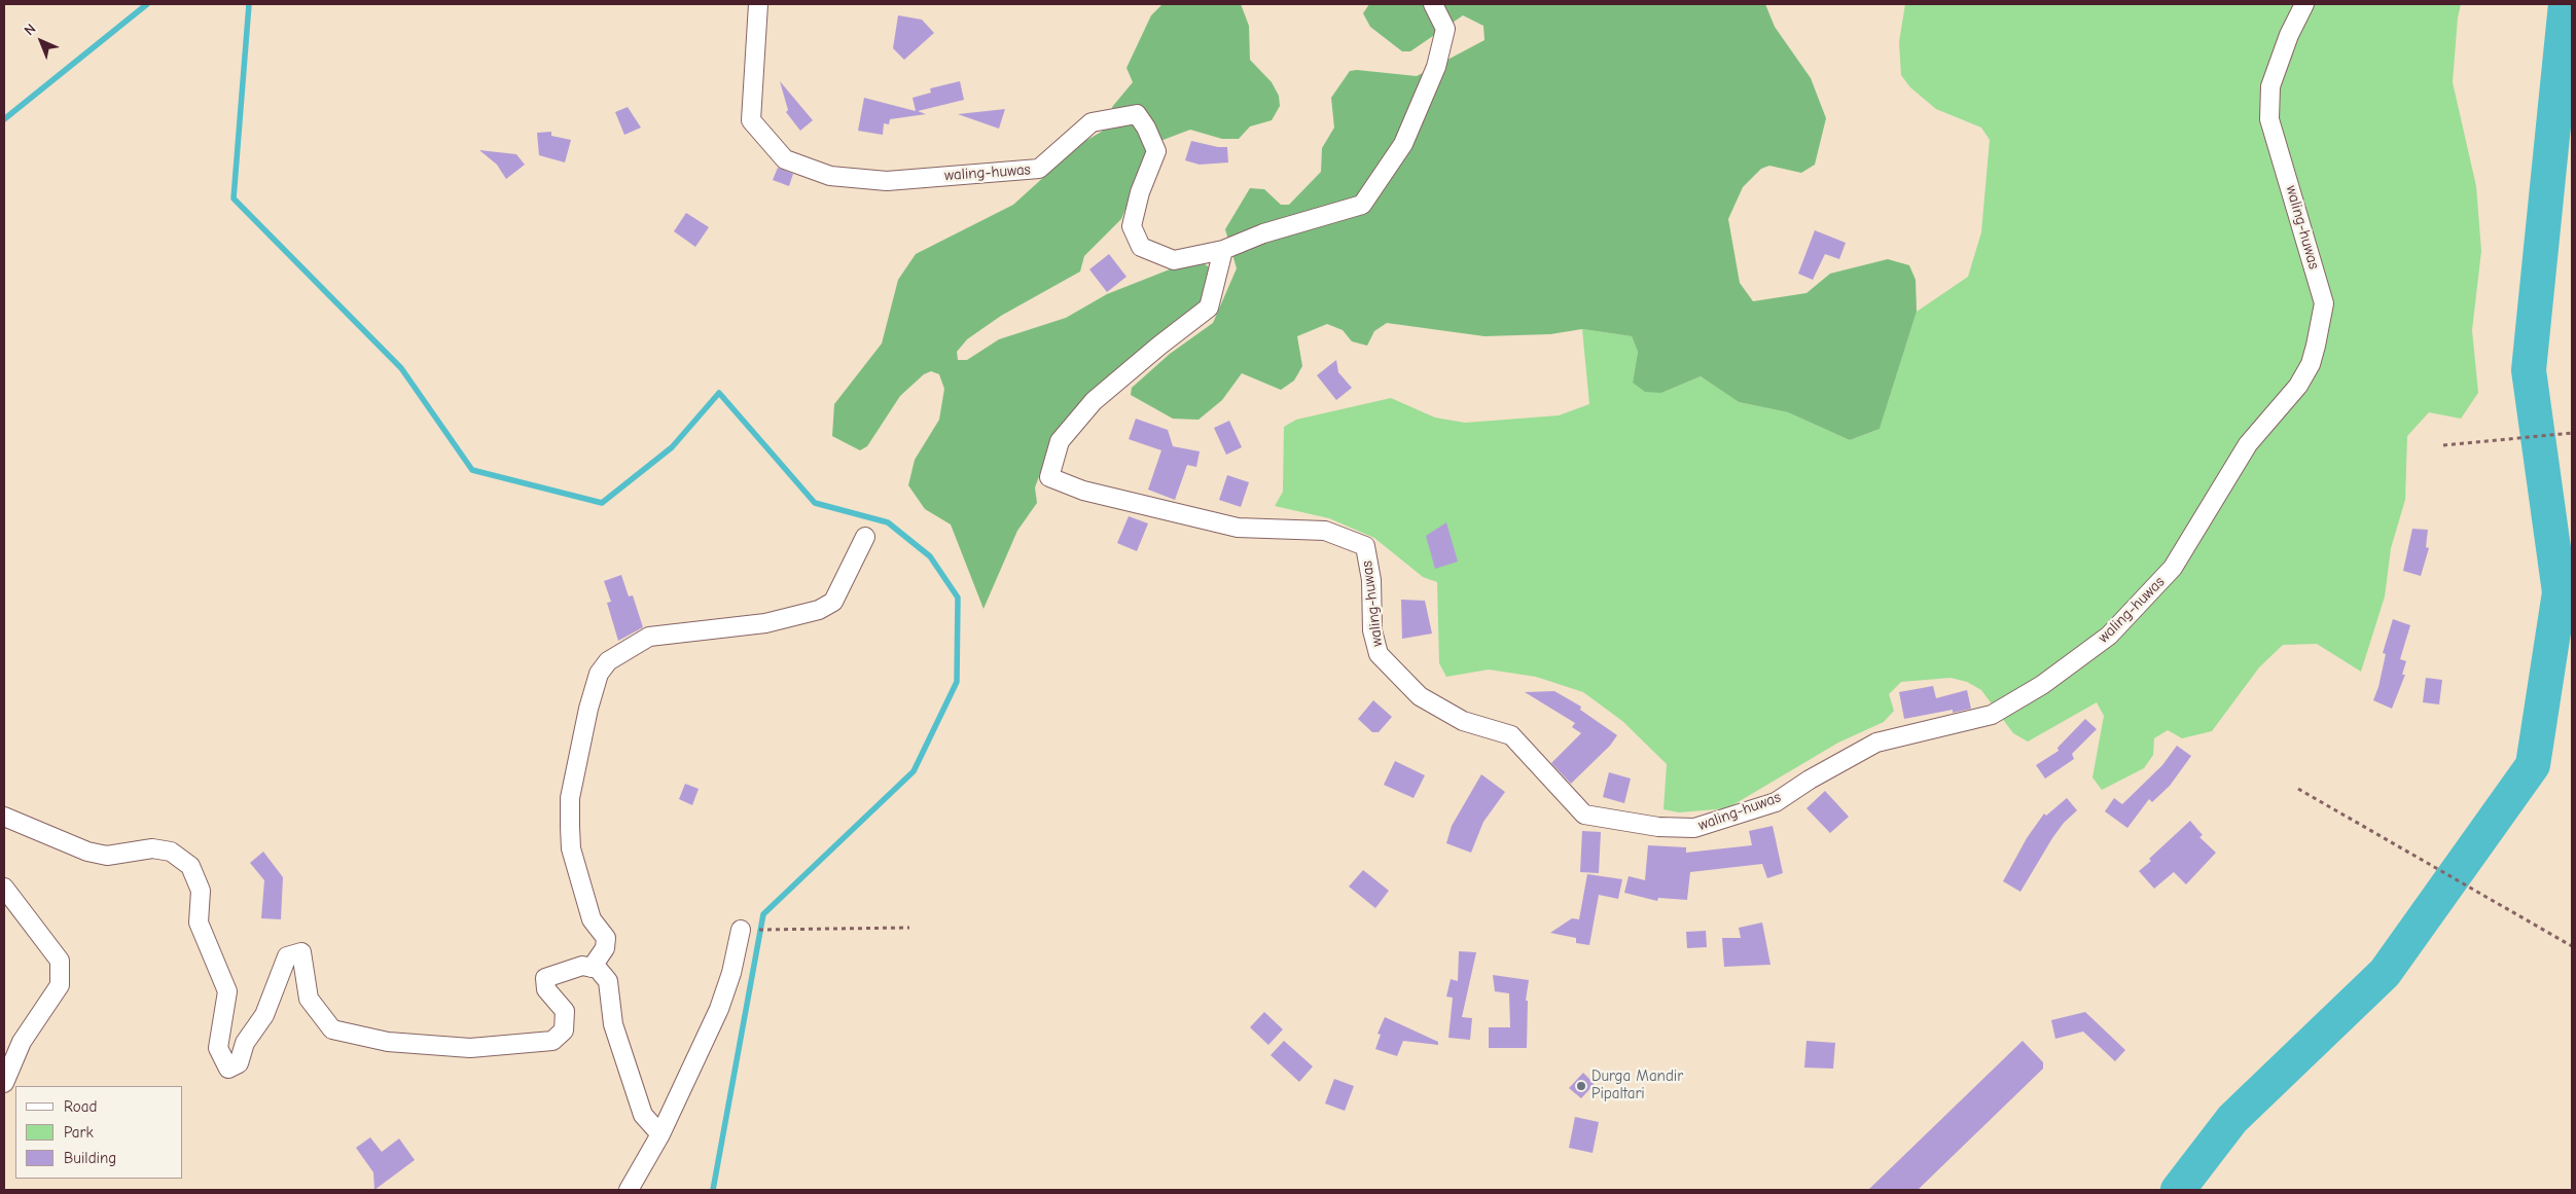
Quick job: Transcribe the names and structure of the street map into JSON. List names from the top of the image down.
{
  "streets": {
    "street": ["waling-huwas"]
  },
  "places": ["Durga Mandir Pipaltari"],
  "legend": ["Road", "Park", "Building"],
  "north": "top left"
}
